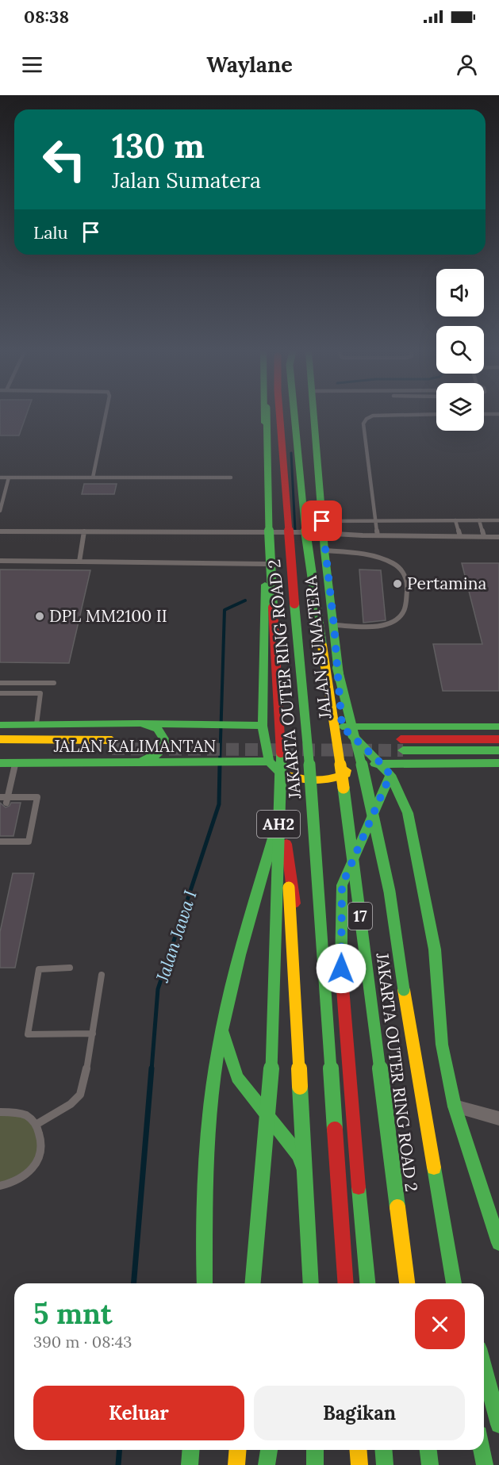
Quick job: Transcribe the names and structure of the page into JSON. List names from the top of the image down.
{
  "streets": {
    "main road": [
      "JALAN SUMATERA",
      "JAKARTA OUTER RING ROAD 2",
      "JALAN KALIMANTAN",
      "AH2",
      "17"
    ]
  },
  "water": ["Jalan Jawa I"],
  "places": ["Pertamina", "DPL MM2100 II"],
  "page": {
    "status": "08:38",
    "header": "Waylane",
    "turn": ["130 m", "Jalan Sumatera"],
    "then": "Lalu",
    "heading": ["5 mnt", "390 m · 08:43"],
    "buttons": ["Keluar", "Bagikan"]
  }
}
